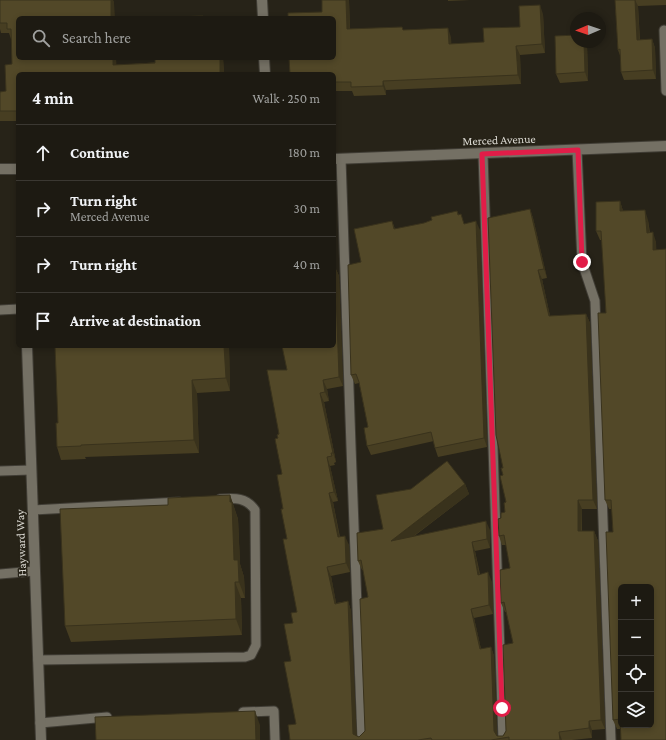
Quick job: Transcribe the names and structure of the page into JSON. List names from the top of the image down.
{
  "streets": {
    "street": ["Merced Avenue", "Hayward Way"]
  },
  "north": "left",
  "page": {
    "search": "Search here",
    "heading": ["4 min", "Walk · 250 m"],
    "list": [
      ["Continue", "180 m"],
      ["Turn right", "Merced Avenue", "30 m"],
      ["Turn right", "40 m"],
      "Arrive at destination"
    ],
    "map_buttons": ["+", "−"]
  }
}
